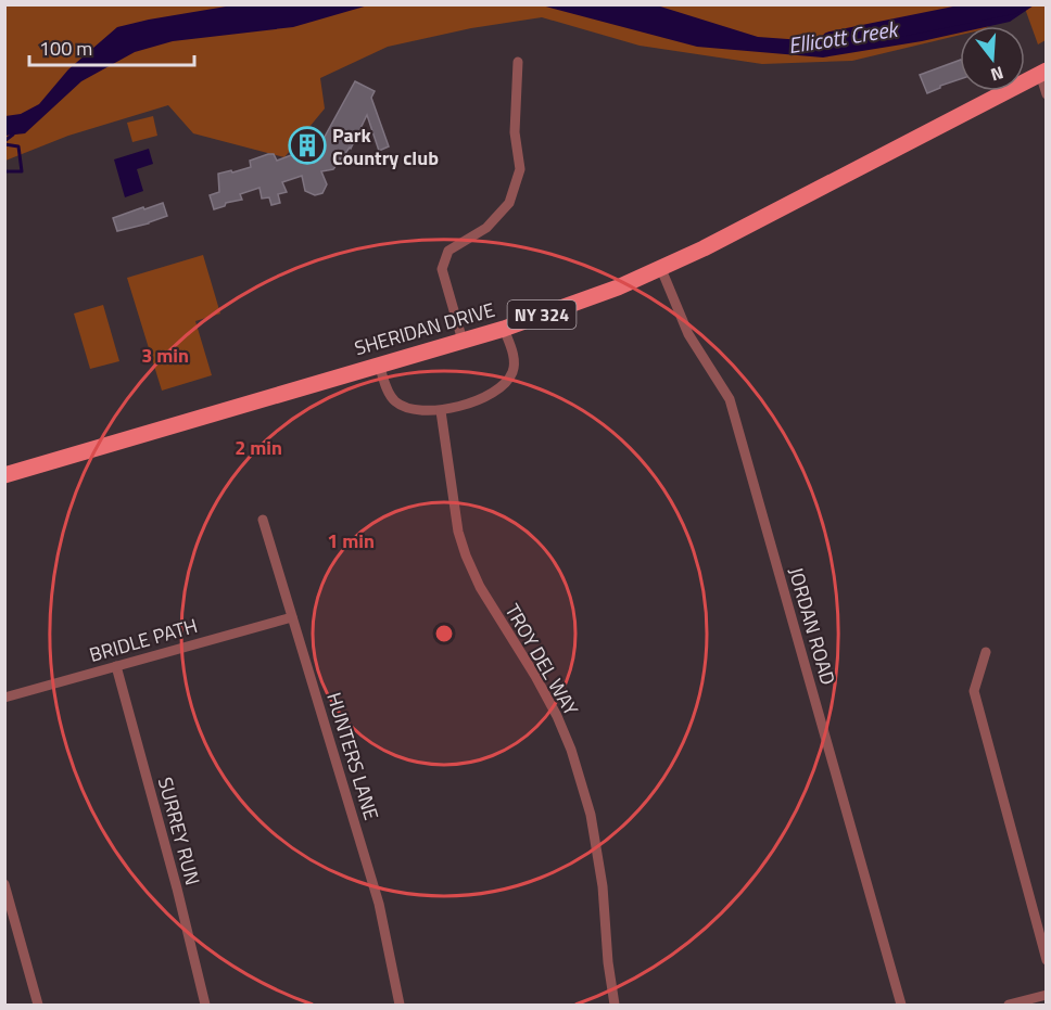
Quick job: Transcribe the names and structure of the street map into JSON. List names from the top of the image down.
{
  "streets": {
    "main road": ["NY 324", "SHERIDAN DRIVE"],
    "street": [
      "JORDAN ROAD",
      "BRIDLE PATH",
      "TROY DEL WAY",
      "HUNTERS LANE",
      "SURREY RUN"
    ]
  },
  "crossings": [
    ["SHERIDAN DRIVE", "JORDAN ROAD"],
    ["BRIDLE PATH", "HUNTERS LANE"],
    ["BRIDLE PATH", "SURREY RUN"]
  ],
  "water": ["Ellicott Creek"],
  "places": {
    "building": ["Park Country club"]
  },
  "scale_bar": "100 m",
  "north": "bottom",
  "rings": ["3 min", "2 min", "1 min"]
}
